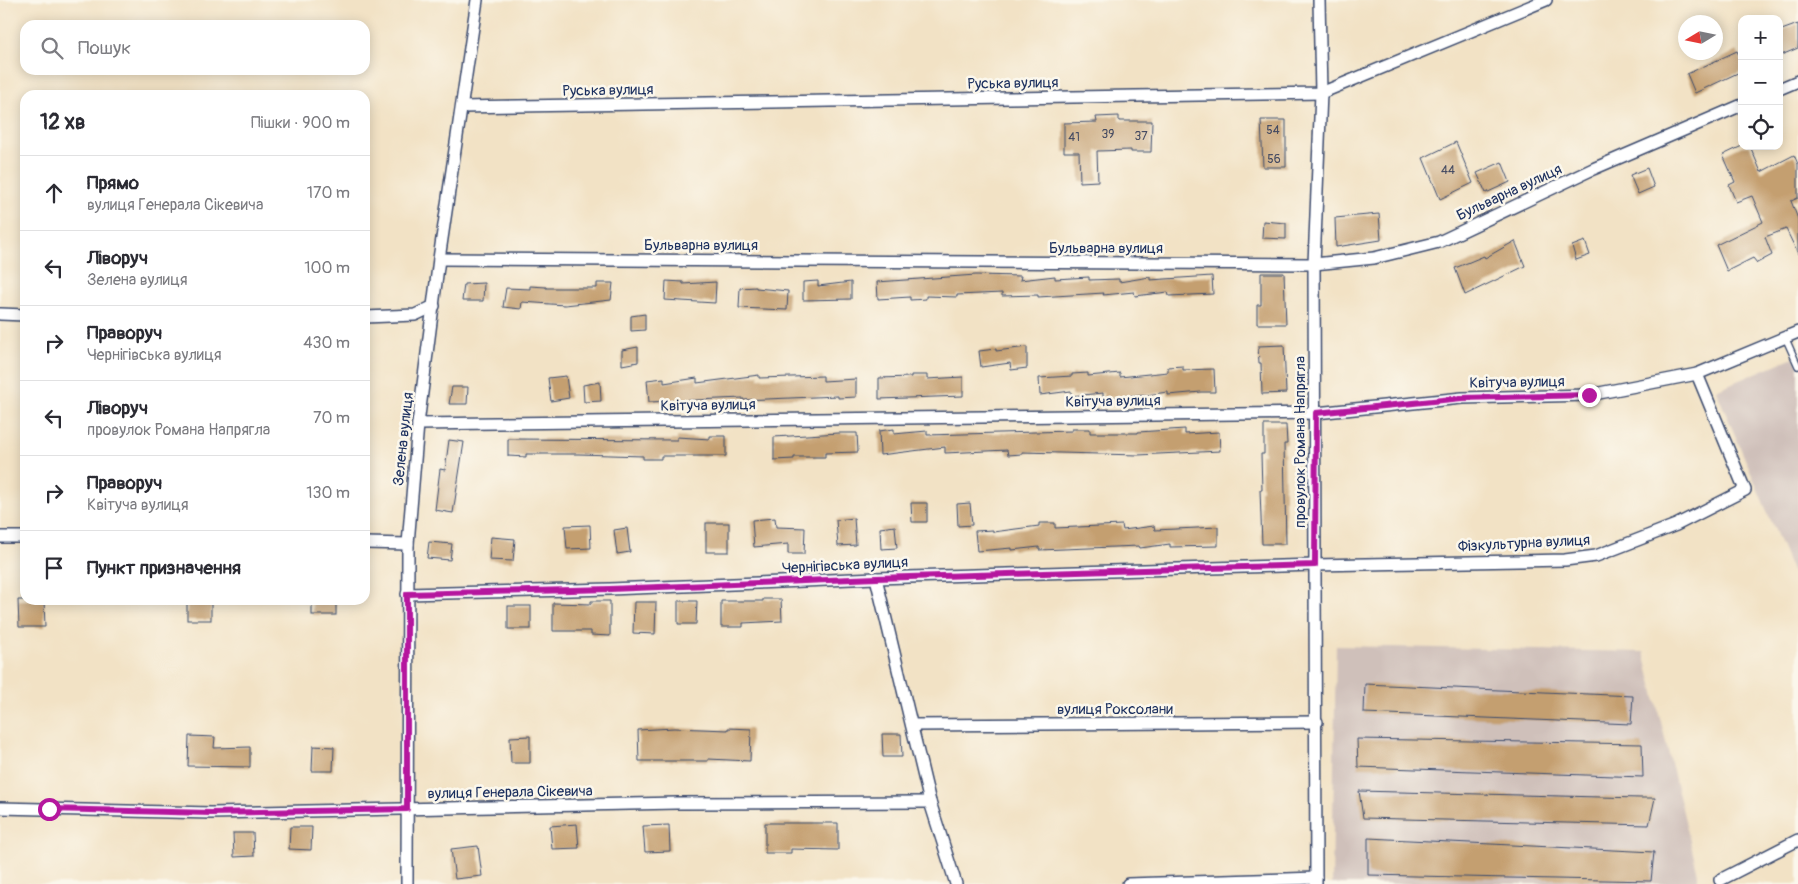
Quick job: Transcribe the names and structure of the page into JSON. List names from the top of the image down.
{
  "streets": {
    "street": [
      "Руська вулиця",
      "Бульварна вулиця",
      "Квітуча вулиця",
      "Зелена вулиця",
      "провулок Романа Напрягла",
      "Фізкультурна вулиця",
      "Чернігівська вулиця",
      "вулиця Роксолани",
      "вулиця Генерала Сікевича"
    ]
  },
  "crossings": [
    ["Руська вулиця", "Зелена вулиця"],
    ["Руська вулиця", "провулок Романа Напрягла"],
    ["Бульварна вулиця", "Зелена вулиця"],
    ["Бульварна вулиця", "провулок Романа Напрягла"],
    ["Квітуча вулиця", "Зелена вулиця"],
    ["Квітуча вулиця", "провулок Романа Напрягла"],
    ["Квітуча вулиця", "Фізкультурна вулиця"],
    ["Зелена вулиця", "Чернігівська вулиця"],
    ["Зелена вулиця", "вулиця Генерала Сікевича"],
    ["провулок Романа Напрягла", "Фізкультурна вулиця"],
    ["провулок Романа Напрягла", "Чернігівська вулиця"],
    ["провулок Романа Напрягла", "вулиця Роксолани"],
    ["Фізкультурна вулиця", "Чернігівська вулиця"]
  ],
  "house_numbers": [
    "54",
    "39",
    "37",
    "41",
    "56",
    "44"
  ],
  "north": "left",
  "page": {
    "map_buttons": ["+", "−"],
    "search": "Пошук",
    "heading": ["12 хв", "Пішки · 900 m"],
    "list": [
      ["Прямо", "вулиця Генерала Сікевича", "170 m"],
      ["Ліворуч", "Зелена вулиця", "100 m"],
      ["Праворуч", "Чернігівська вулиця", "430 m"],
      ["Ліворуч", "провулок Романа Напрягла", "70 m"],
      ["Праворуч", "Квітуча вулиця", "130 m"],
      "Пункт призначення"
    ]
  }
}
